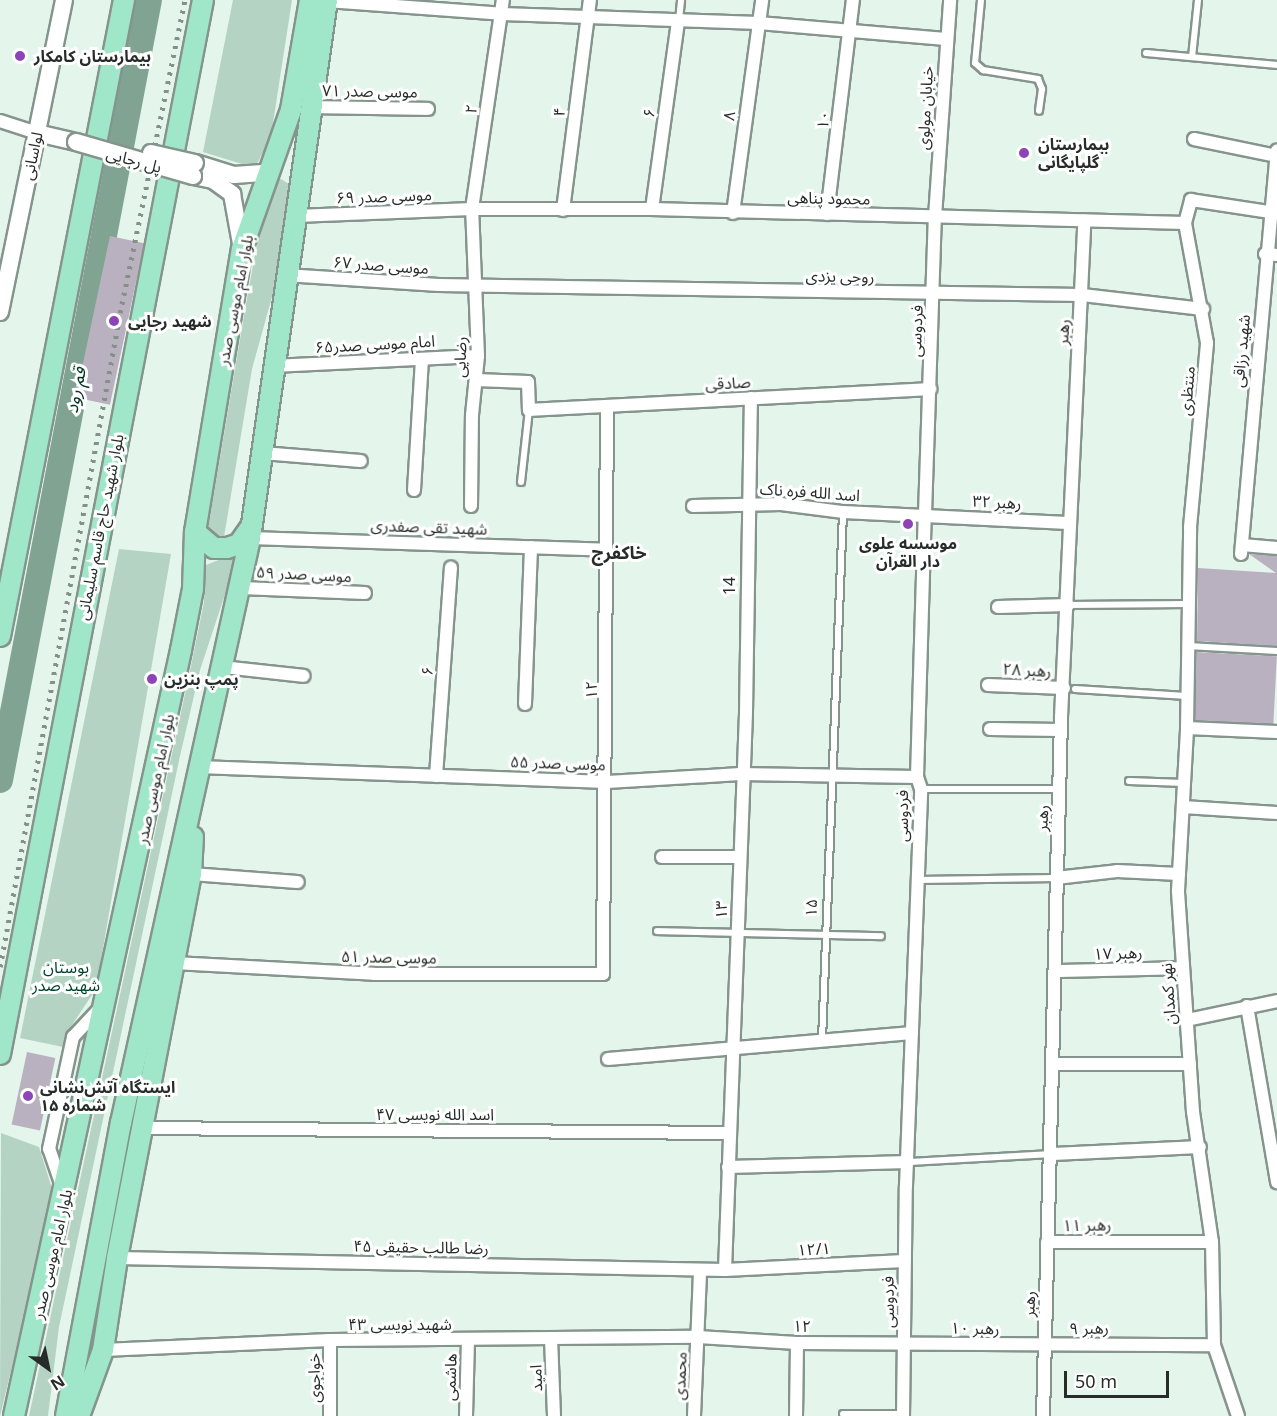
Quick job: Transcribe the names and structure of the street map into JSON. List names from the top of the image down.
{
  "streets": {
    "main road": [
      "لواسانی",
      "پل رجایی",
      "بلوار امام موسی صدر",
      "بلوار شهید حاج قاسم سلیمانی"
    ],
    "street": [
      "موسی صدر ۷۱",
      "خیابان مولوی",
      "۲",
      "۴",
      "۶",
      "۸",
      "۱۰",
      "موسی صدر ۶۹",
      "محمود پناهی",
      "موسی صدر ۶۷",
      "روحی یزدی",
      "فردوسی",
      "رهبر",
      "امام موسی صدر۶۵",
      "شهید رزاقی",
      "رضایی",
      "صادقی",
      "منتظری",
      "اسد الله فره ناک",
      "رهبر ۳۲",
      "شهید تقی صفدری",
      "موسی صدر ۵۹",
      "14",
      "رهبر ۲۸",
      "۱۲",
      "موسی صدر ۵۵",
      "۱۳",
      "رهبر ۱۷",
      "موسی صدر ۵۱",
      "نهر کمدان",
      "۴۷ اسد الله نویسی",
      "رهبر ۱۱",
      "۴۵ رضا طالب حقیقی",
      "۱۲/۱",
      "۴۳ شهید نویسی",
      "رهبر ۱۰",
      "رهبر ۹",
      "محمدی",
      "هاشمی",
      "خواجوی",
      "امید"
    ],
    "lane": ["۱۵"]
  },
  "crossings": [
    ["خیابان مولوی", "محمود پناهی"],
    ["خیابان مولوی", "فردوسی"],
    ["۲", "موسی صدر ۶۹"],
    ["۲", "محمود پناهی"],
    ["۲", "رضایی"],
    ["۴", "محمود پناهی"],
    ["۶", "محمود پناهی"],
    ["۶", "موسی صدر ۵۵"],
    ["۸", "محمود پناهی"],
    ["۱۰", "محمود پناهی"],
    ["لواسانی", "پل رجایی"],
    ["موسی صدر ۶۹", "محمود پناهی"],
    ["موسی صدر ۶۹", "رضایی"],
    ["محمود پناهی", "فردوسی"],
    ["محمود پناهی", "رهبر"],
    ["محمود پناهی", "رضایی"],
    ["محمود پناهی", "منتظری"],
    ["موسی صدر ۶۷", "روحی یزدی"],
    ["موسی صدر ۶۷", "رضایی"],
    ["روحی یزدی", "فردوسی"],
    ["روحی یزدی", "رهبر"],
    ["روحی یزدی", "رضایی"],
    ["روحی یزدی", "منتظری"],
    ["فردوسی", "صادقی"],
    ["فردوسی", "اسد الله فره ناک"],
    ["فردوسی", "رهبر ۳۲"],
    ["فردوسی", "۱۲"],
    ["فردوسی", "موسی صدر ۵۵"],
    ["فردوسی", "۱۲/۱"],
    ["فردوسی", "رهبر ۱۰"],
    ["رهبر", "رهبر ۳۲"],
    ["رهبر", "رهبر ۲۸"],
    ["رهبر", "رهبر ۱۷"],
    ["رهبر", "رهبر ۱۱"],
    ["رهبر", "رهبر ۱۰"],
    ["رهبر", "رهبر ۹"],
    ["امام موسی صدر۶۵", "رضایی"],
    ["صادقی", "14"],
    ["صادقی", "۱۲"],
    ["منتظری", "نهر کمدان"],
    ["اسد الله فره ناک", "رهبر ۳۲"],
    ["اسد الله فره ناک", "14"],
    ["اسد الله فره ناک", "۱۵"],
    ["شهید تقی صفدری", "۱۲"],
    ["14", "موسی صدر ۵۵"],
    ["14", "۱۳"],
    ["۱۲", "موسی صدر ۵۵"],
    ["۱۲", "موسی صدر ۵۱"],
    ["۱۲", "۴۳ شهید نویسی"],
    ["۱۲", "رهبر ۱۰"],
    ["۱۲", "محمدی"],
    ["موسی صدر ۵۵", "۱۵"],
    ["موسی صدر ۵۵", "۱۳"],
    ["۱۳", "۴۷ اسد الله نویسی"],
    ["۱۳", "۴۵ رضا طالب حقیقی"],
    ["۱۳", "۱۲/۱"],
    ["رهبر ۱۷", "نهر کمدان"],
    ["نهر کمدان", "رهبر ۱۱"],
    ["نهر کمدان", "رهبر ۹"],
    ["۴۵ رضا طالب حقیقی", "۱۲/۱"],
    ["۴۵ رضا طالب حقیقی", "محمدی"],
    ["۴۳ شهید نویسی", "محمدی"],
    ["۴۳ شهید نویسی", "هاشمی"],
    ["۴۳ شهید نویسی", "خواجوی"],
    ["۴۳ شهید نویسی", "امید"],
    ["رهبر ۱۰", "رهبر ۹"]
  ],
  "districts": ["خاکفرج"],
  "water": ["قم رود"],
  "parks": ["بوستان شهید صدر"],
  "places": [
    "بیمارستان کامکار",
    "بیمارستان گلپایگانی",
    "شهید رجایی",
    "موسسه علوی دار القرآن",
    "پمپ بنزین",
    "ایستگاه آتش‌نشانی شماره ۱۵"
  ],
  "scale_bar": "50 m",
  "north": "bottom right"
}
